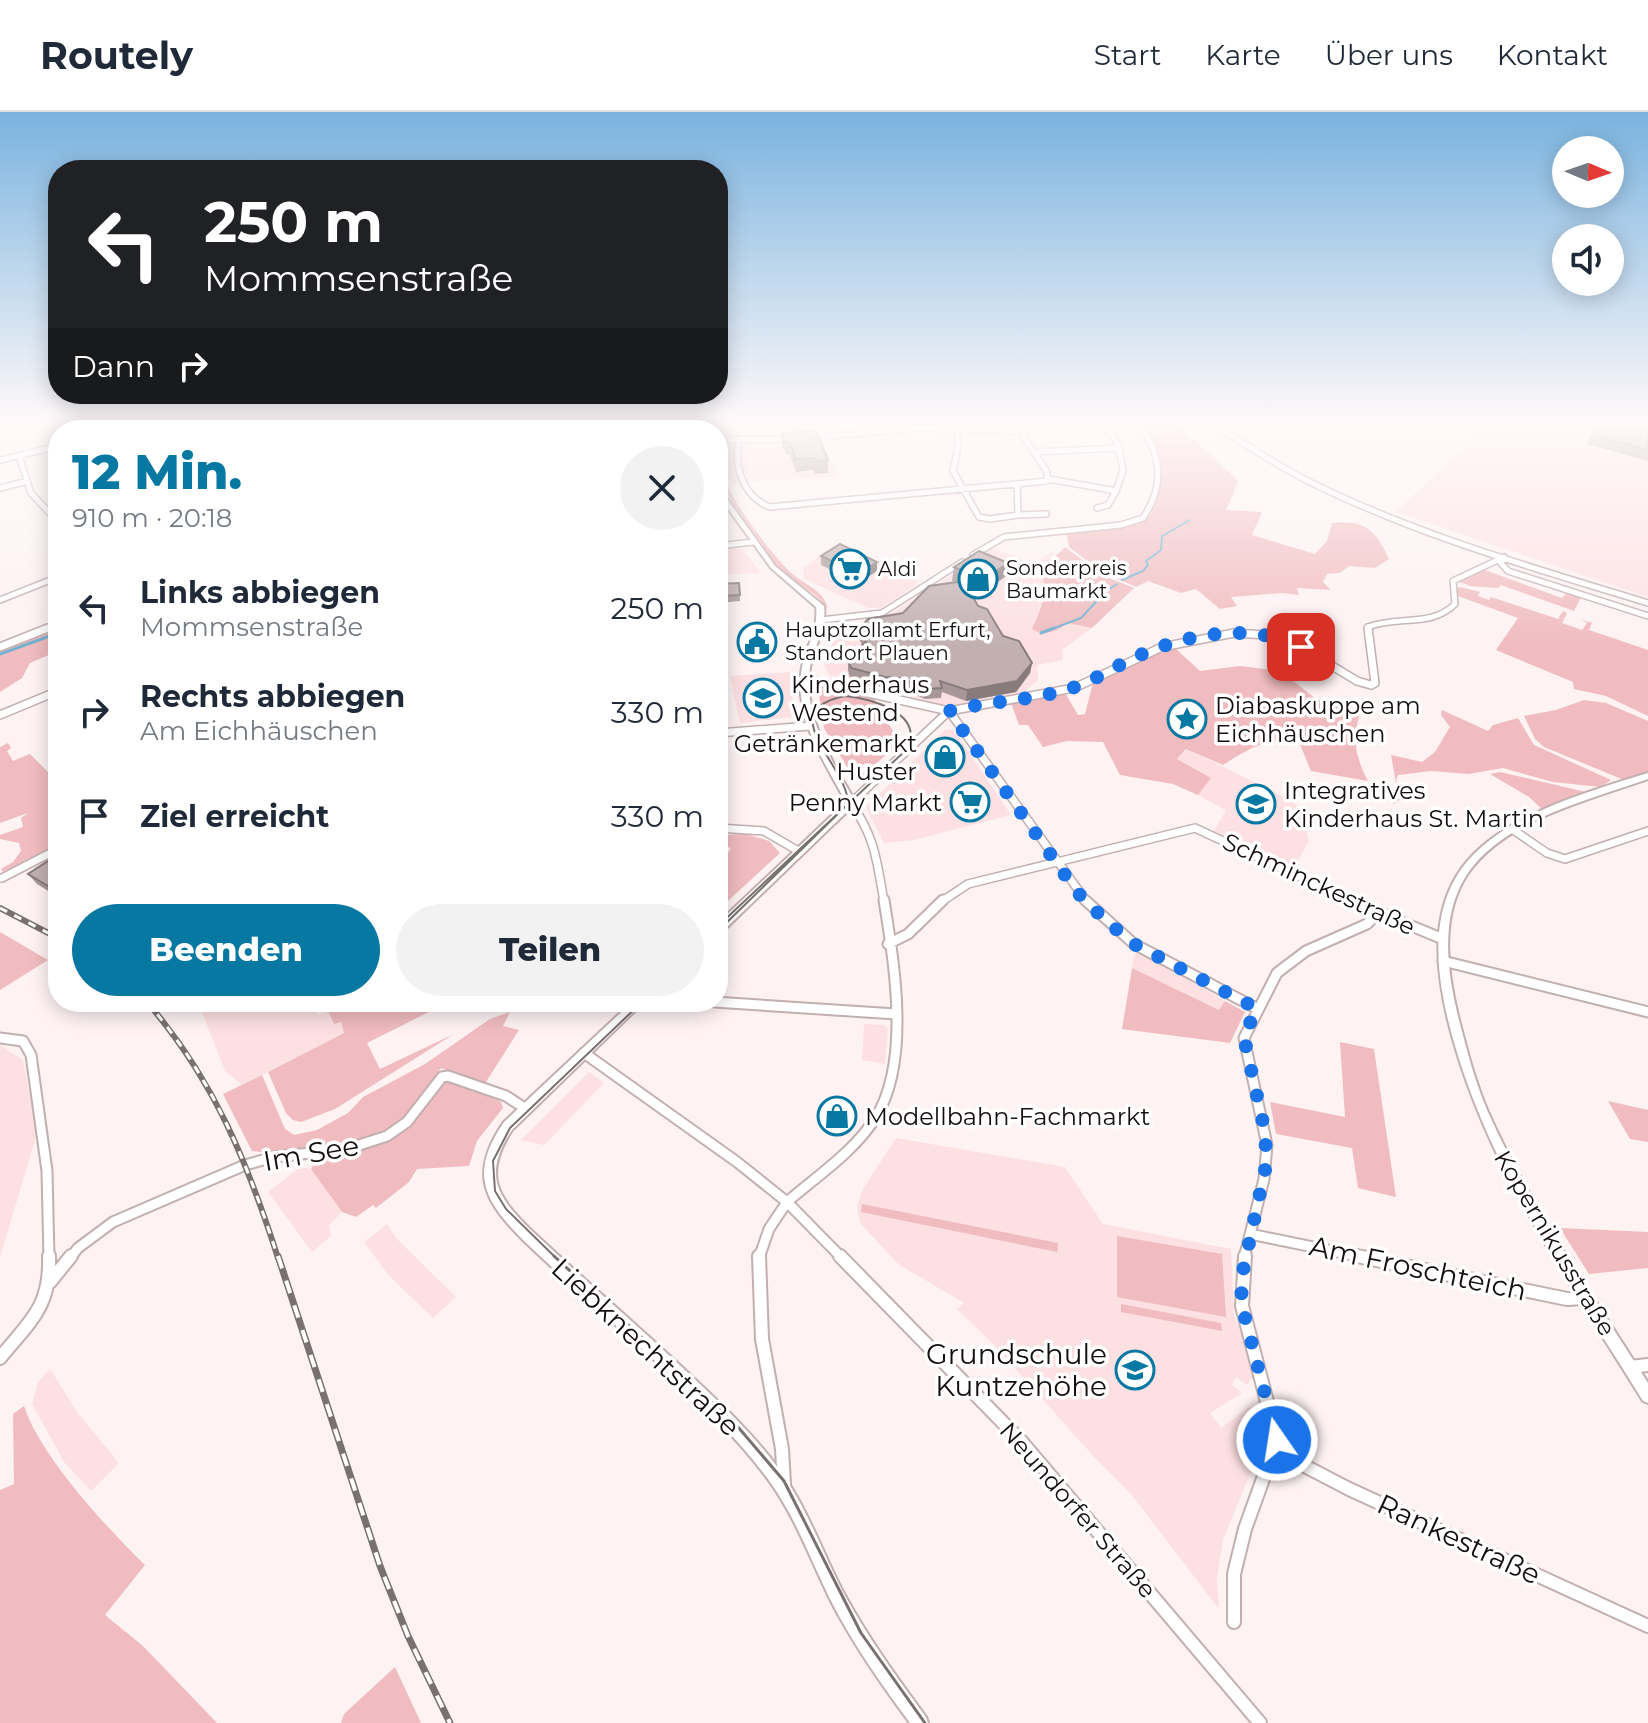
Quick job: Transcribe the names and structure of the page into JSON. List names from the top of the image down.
{
  "streets": {
    "street": [
      "Schminckestraße",
      "Im See",
      "Kopernikusstraße",
      "Am Froschteich",
      "Liebknechtstraße",
      "Neundorfer Straße",
      "Rankestraße"
    ]
  },
  "crossings": [
    ["Schminckestraße", "Kopernikusstraße"],
    ["Im See", "Liebknechtstraße"],
    ["Kopernikusstraße", "Am Froschteich"],
    ["Liebknechtstraße", "Neundorfer Straße"]
  ],
  "places": {
    "supermarket": ["Aldi", "Penny Markt"],
    "shop": ["Sonderpreis Baumarkt", "Getränkemarkt Huster", "Modellbahn-Fachmarkt"],
    "public building": ["Hauptzollamt Erfurt, Standort Plauen"],
    "school or university": ["Kinderhaus Westend", "Integratives Kinderhaus St. Martin", "Grundschule Kuntzehöhe"],
    "place": ["Diabaskuppe am Eichhäuschen"]
  },
  "north": "right",
  "page": {
    "header": "Routely",
    "nav": [
      "Start",
      "Karte",
      "Über uns",
      "Kontakt"
    ],
    "turn": ["250 m", "Mommsenstraße"],
    "then": "Dann",
    "heading": ["12 Min.", "910 m · 20:18"],
    "list": [
      {
        "name": "Links abbiegen",
        "note": "Mommsenstraße",
        "value": "250 m"
      },
      {
        "name": "Rechts abbiegen",
        "note": "Am Eichhäuschen",
        "value": "330 m"
      },
      {
        "name": "Ziel erreicht",
        "value": "330 m"
      }
    ],
    "buttons": ["Beenden", "Teilen"]
  }
}
